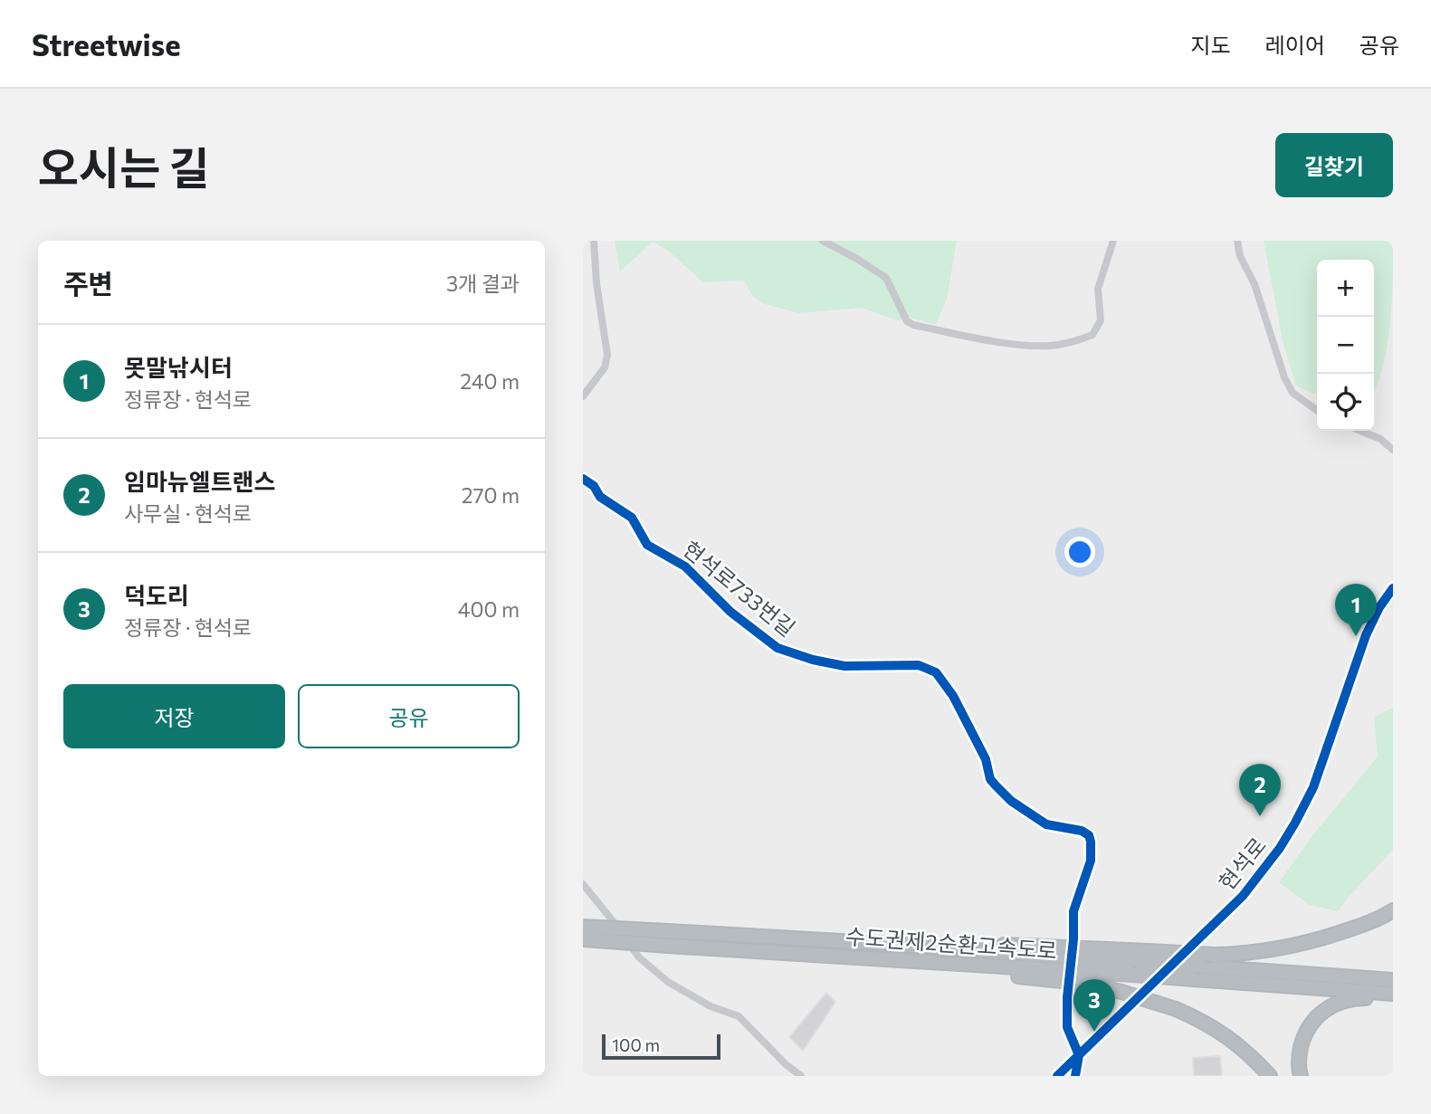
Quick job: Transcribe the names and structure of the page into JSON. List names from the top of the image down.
{
  "streets": {
    "highway": ["수도권제2순환고속도로"],
    "street": ["현석로733번길", "현석로"]
  },
  "scale_bar": "100 m",
  "page": {
    "header": "Streetwise",
    "nav": ["지도", "레이어", "공유"],
    "title": "오시는 길",
    "buttons": [
      "길찾기",
      ["저장", "공유"]
    ],
    "heading": ["주변", "3개 결과"],
    "map_buttons": ["+", "−"],
    "list": [
      {
        "mark": "1",
        "name": "못말낚시터",
        "note": "정류장 · 현석로",
        "value": "240 m"
      },
      {
        "mark": "2",
        "name": "임마뉴엘트랜스",
        "note": "사무실 · 현석로",
        "value": "270 m"
      },
      {
        "mark": "3",
        "name": "덕도리",
        "note": "정류장 · 현석로",
        "value": "400 m"
      }
    ],
    "pins": ["1", "2", "3"],
    "scale": "100 m"
  }
}
